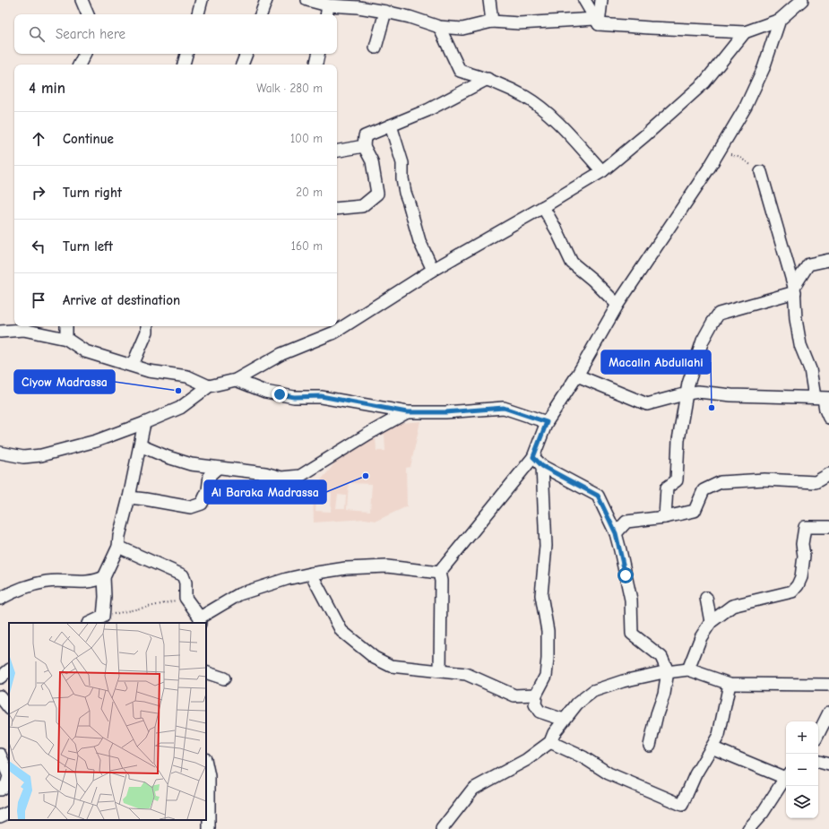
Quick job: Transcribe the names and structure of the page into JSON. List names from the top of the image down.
{
  "places": ["Ciyow Madrassa", "Macalin Abdullahi", "Al Baraka Madrassa"],
  "page": {
    "search": "Search here",
    "heading": ["4 min", "Walk · 280 m"],
    "list": [
      ["Continue", "100 m"],
      ["Turn right", "20 m"],
      ["Turn left", "160 m"],
      "Arrive at destination"
    ],
    "map_buttons": ["+", "−"]
  }
}
